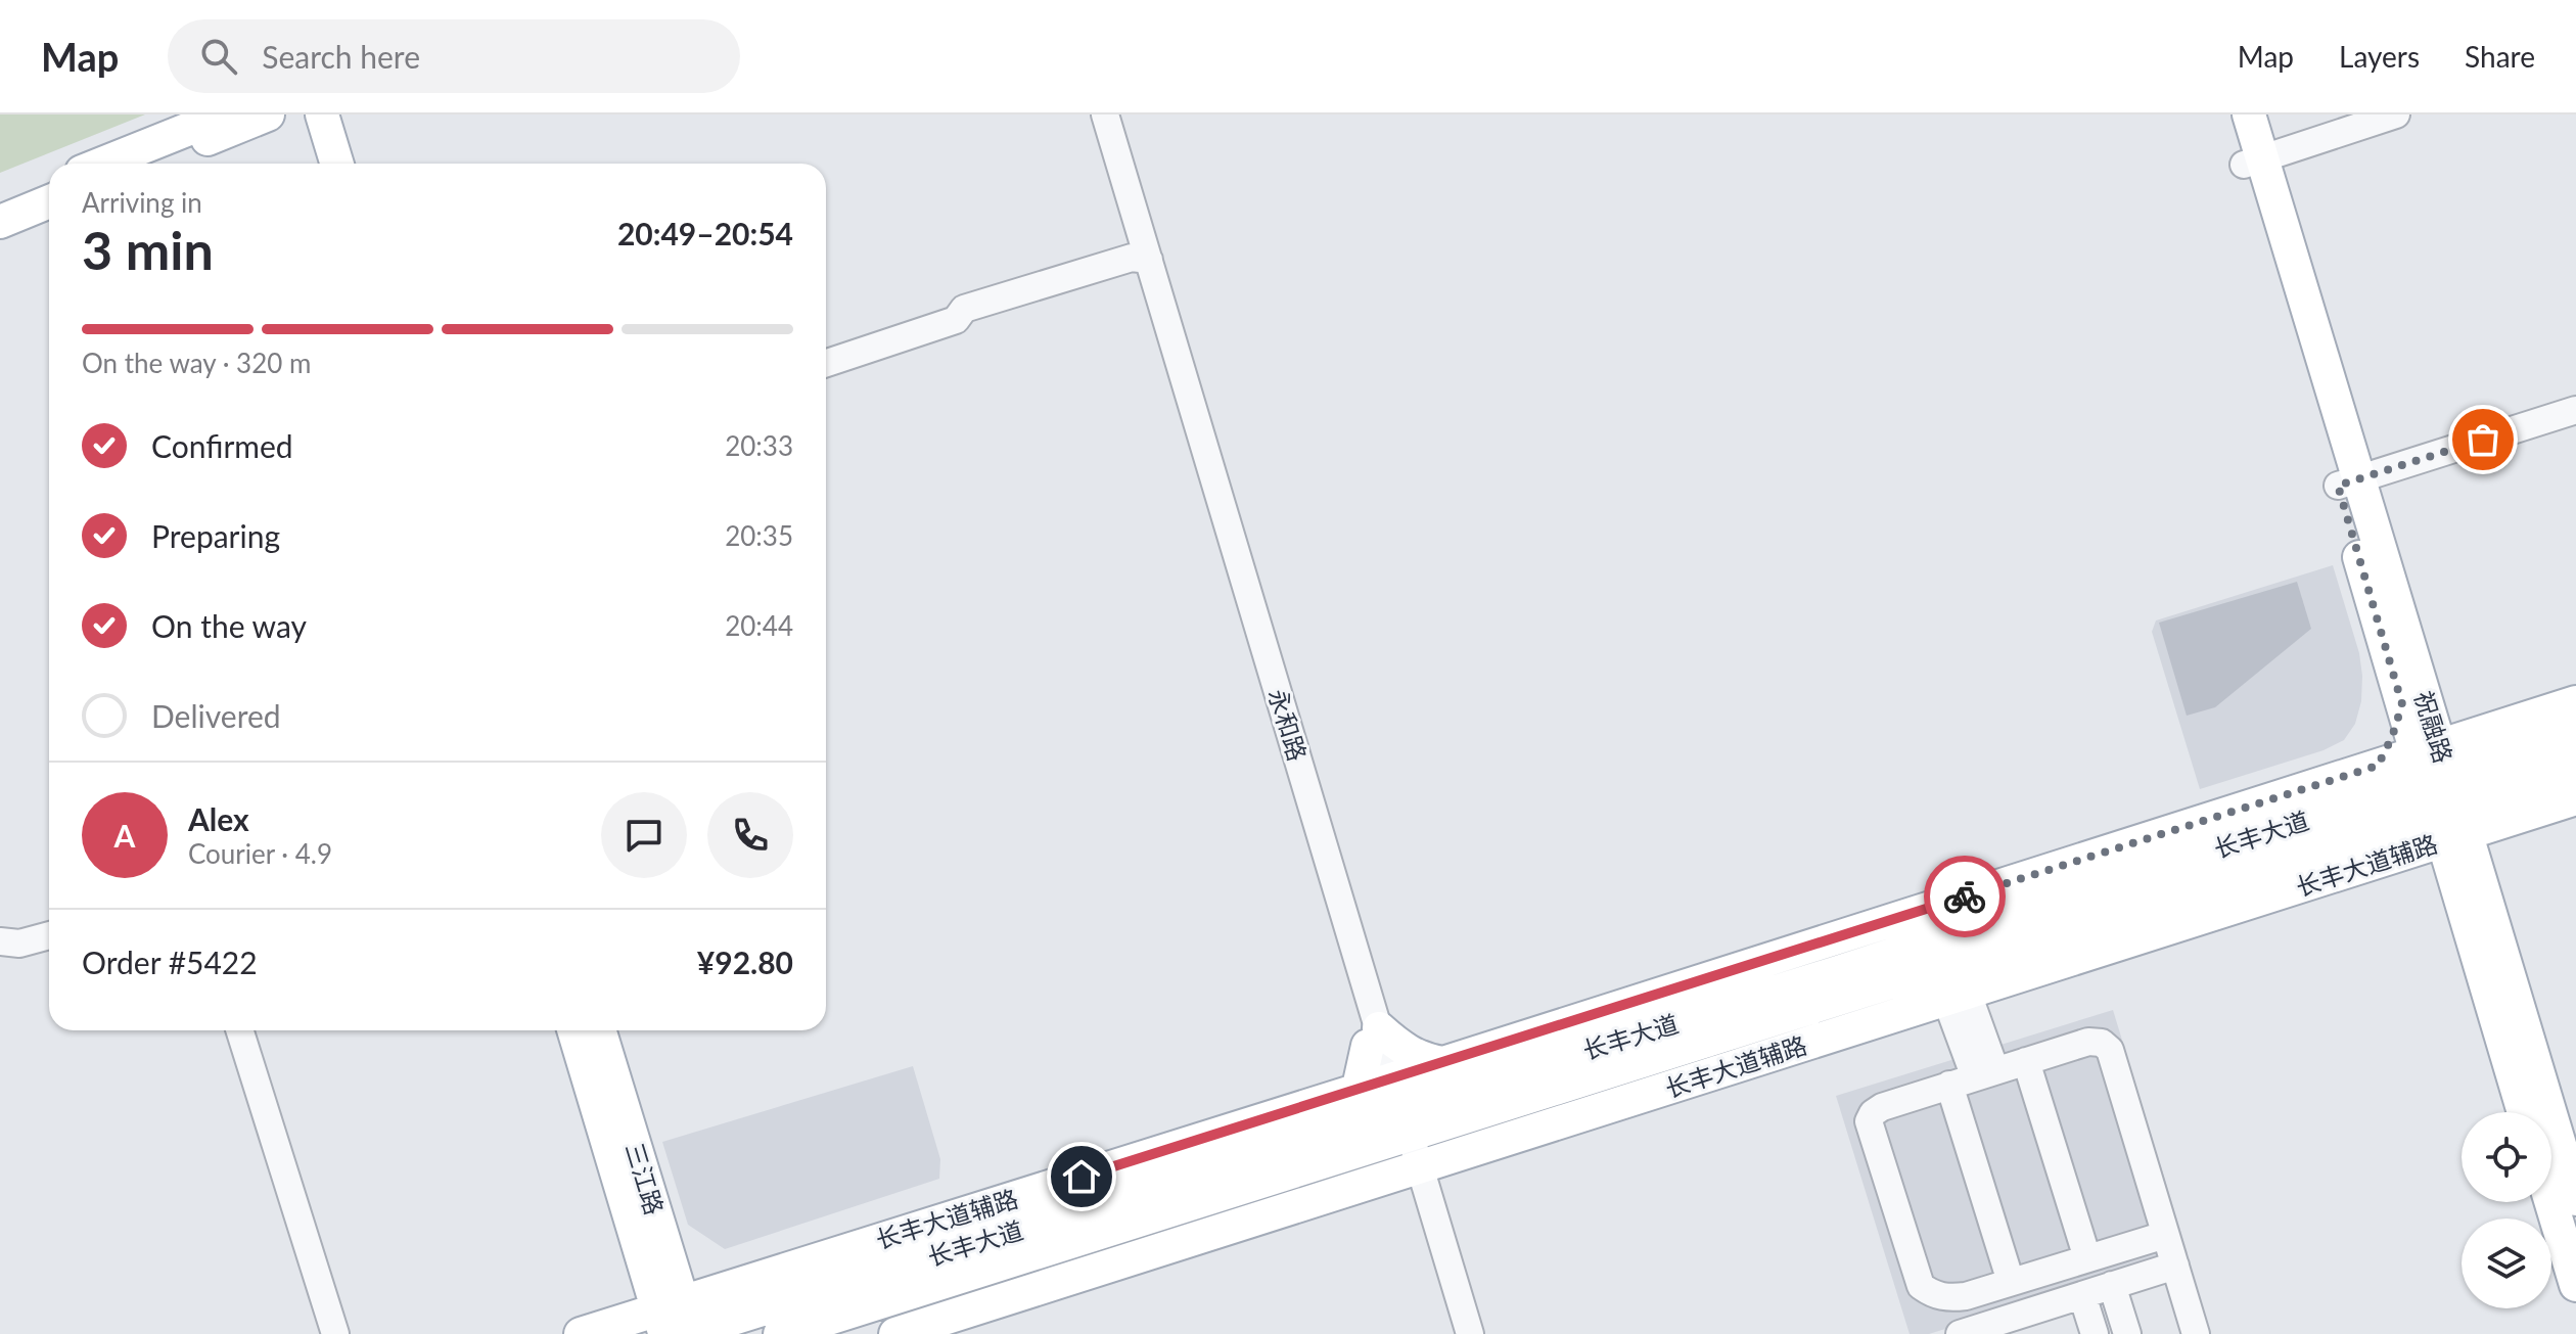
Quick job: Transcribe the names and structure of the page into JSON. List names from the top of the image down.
{
  "streets": {
    "main road": [
      "祝融路",
      "长丰大道",
      "长丰大道辅路",
      "三江路"
    ],
    "street": ["永和路"]
  },
  "crossings": [
    ["祝融路", "长丰大道"],
    ["祝融路", "长丰大道辅路"],
    ["长丰大道", "长丰大道辅路"],
    ["长丰大道", "三江路"],
    ["长丰大道辅路", "三江路"]
  ],
  "page": {
    "header": "Map",
    "search": "Search here",
    "nav": ["Map", "Layers", "Share"],
    "heading": ["3 min", "Arriving in", "20:49–20:54"],
    "panel": [
      "Alex",
      "Courier · 4.9",
      "Order #5422",
      "¥92.80"
    ],
    "bar": "On the way · 320 m",
    "list": [
      ["Confirmed", "20:33"],
      ["Preparing", "20:35"],
      ["On the way", "20:44"],
      "Delivered"
    ],
    "round": "A"
  }
}
